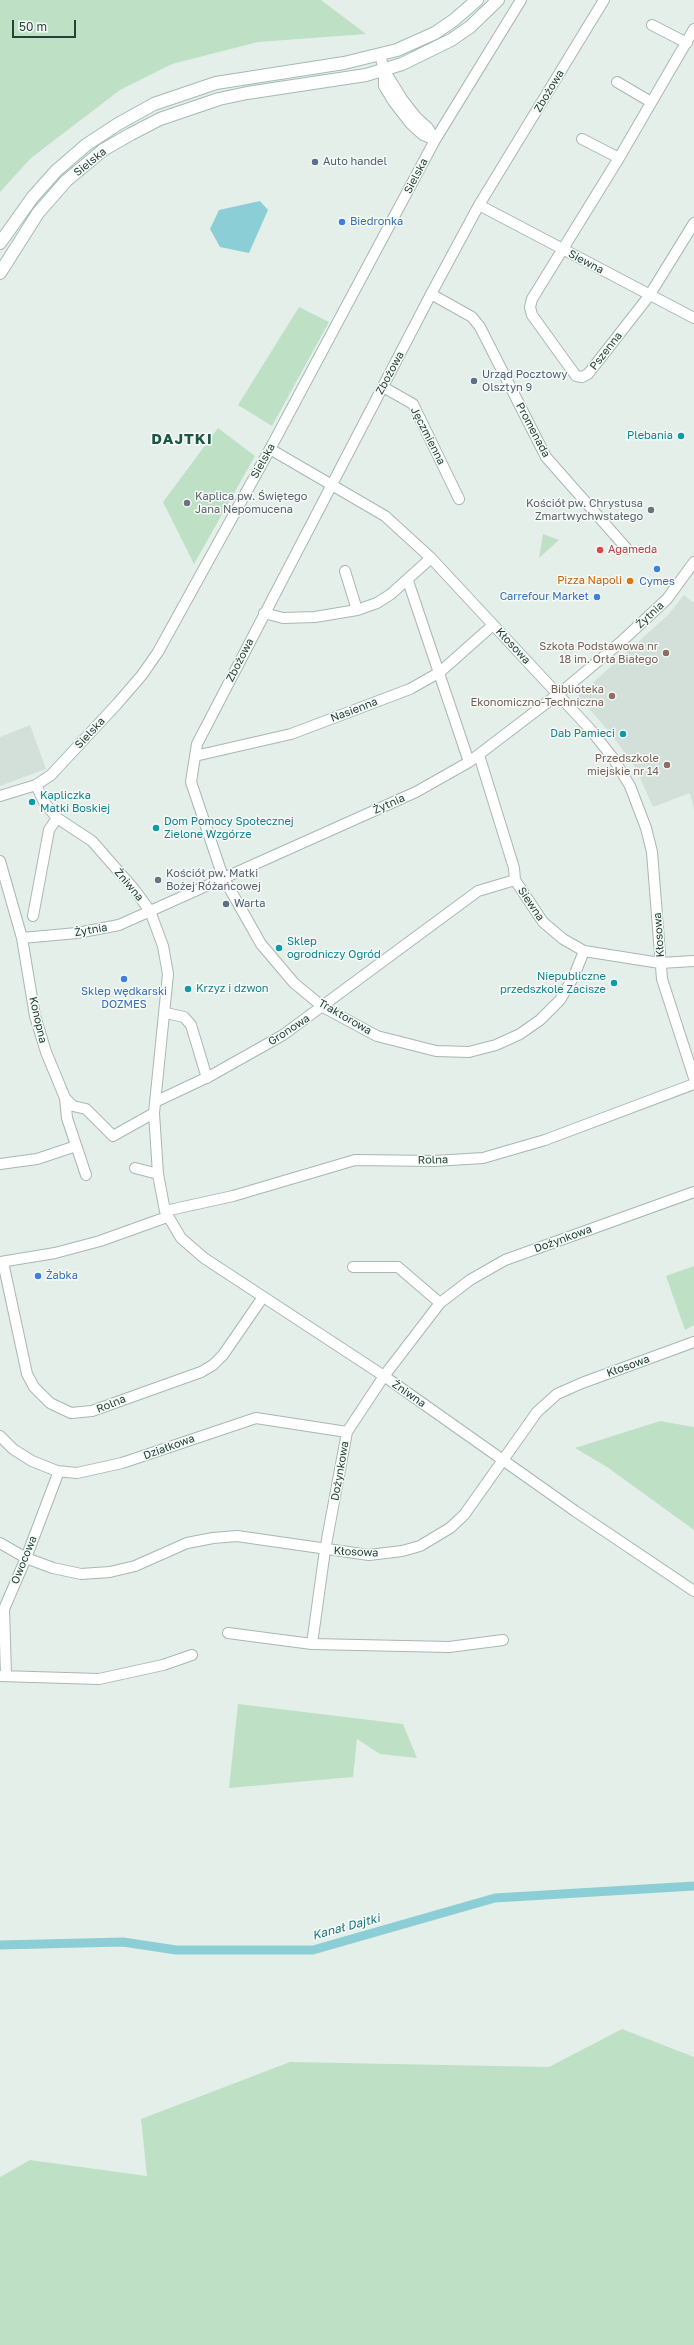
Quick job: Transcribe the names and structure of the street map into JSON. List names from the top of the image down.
{
  "streets": {
    "main road": ["Sielska"],
    "street": [
      "Zbożowa",
      "Siewna",
      "Pszenna",
      "Promenada",
      "Jęczmienna",
      "Żytnia",
      "Kłosowa",
      "Nasienna",
      "Żniwna",
      "Traktorowa",
      "Konopna",
      "Gronowa",
      "Rolna",
      "Dożynkowa",
      "Działkowa",
      "Owocowa"
    ]
  },
  "crossings": [
    ["Zbożowa", "Siewna"],
    ["Zbożowa", "Promenada"],
    ["Zbożowa", "Jęczmienna"],
    ["Zbożowa", "Kłosowa"],
    ["Zbożowa", "Nasienna"],
    ["Zbożowa", "Traktorowa"],
    ["Sielska", "Kłosowa"],
    ["Sielska", "Żniwna"],
    ["Siewna", "Pszenna"],
    ["Siewna", "Żytnia"],
    ["Siewna", "Kłosowa"],
    ["Siewna", "Traktorowa"],
    ["Siewna", "Gronowa"],
    ["Żytnia", "Kłosowa"],
    ["Żytnia", "Żniwna"],
    ["Żytnia", "Traktorowa"],
    ["Żytnia", "Konopna"],
    ["Kłosowa", "Nasienna"],
    ["Kłosowa", "Żniwna"],
    ["Kłosowa", "Dożynkowa"],
    ["Kłosowa", "Owocowa"],
    ["Nasienna", "Traktorowa"],
    ["Żniwna", "Gronowa"],
    ["Żniwna", "Rolna"],
    ["Żniwna", "Dożynkowa"],
    ["Traktorowa", "Gronowa"],
    ["Dożynkowa", "Działkowa"],
    ["Działkowa", "Owocowa"]
  ],
  "districts": ["DAJTKI"],
  "water": ["Kanał Dajtki"],
  "places": [
    "Auto handel",
    "Biedronka",
    "Urząd Pocztowy Olsztyn 9",
    "Plebania",
    "Kaplica pw. Świętego Jana Nepomucena",
    "Kościół pw. Chrystusa Zmartwychwstałego",
    "Agameda",
    "Cymes",
    "Pizza Napoli",
    "Carrefour Market",
    "Szkoła Podstawowa nr 18 im. Orła Białego",
    "Biblioteka Ekonomiczno-Techniczna",
    "Dab Pamieci",
    "Przedszkole miejskie nr 14",
    "Kapliczka Matki Boskiej",
    "Dom Pomocy Społecznej Zielone Wzgórze",
    "Kościół pw. Matki Bożej Różańcowej",
    "Warta",
    "Sklep ogrodniczy Ogród",
    "Sklep wędkarski DOZMES",
    "Niepubliczne przedszkole Zacisze",
    "Krzyz i dzwon",
    "Żabka"
  ],
  "scale_bar": "50 m"
}
